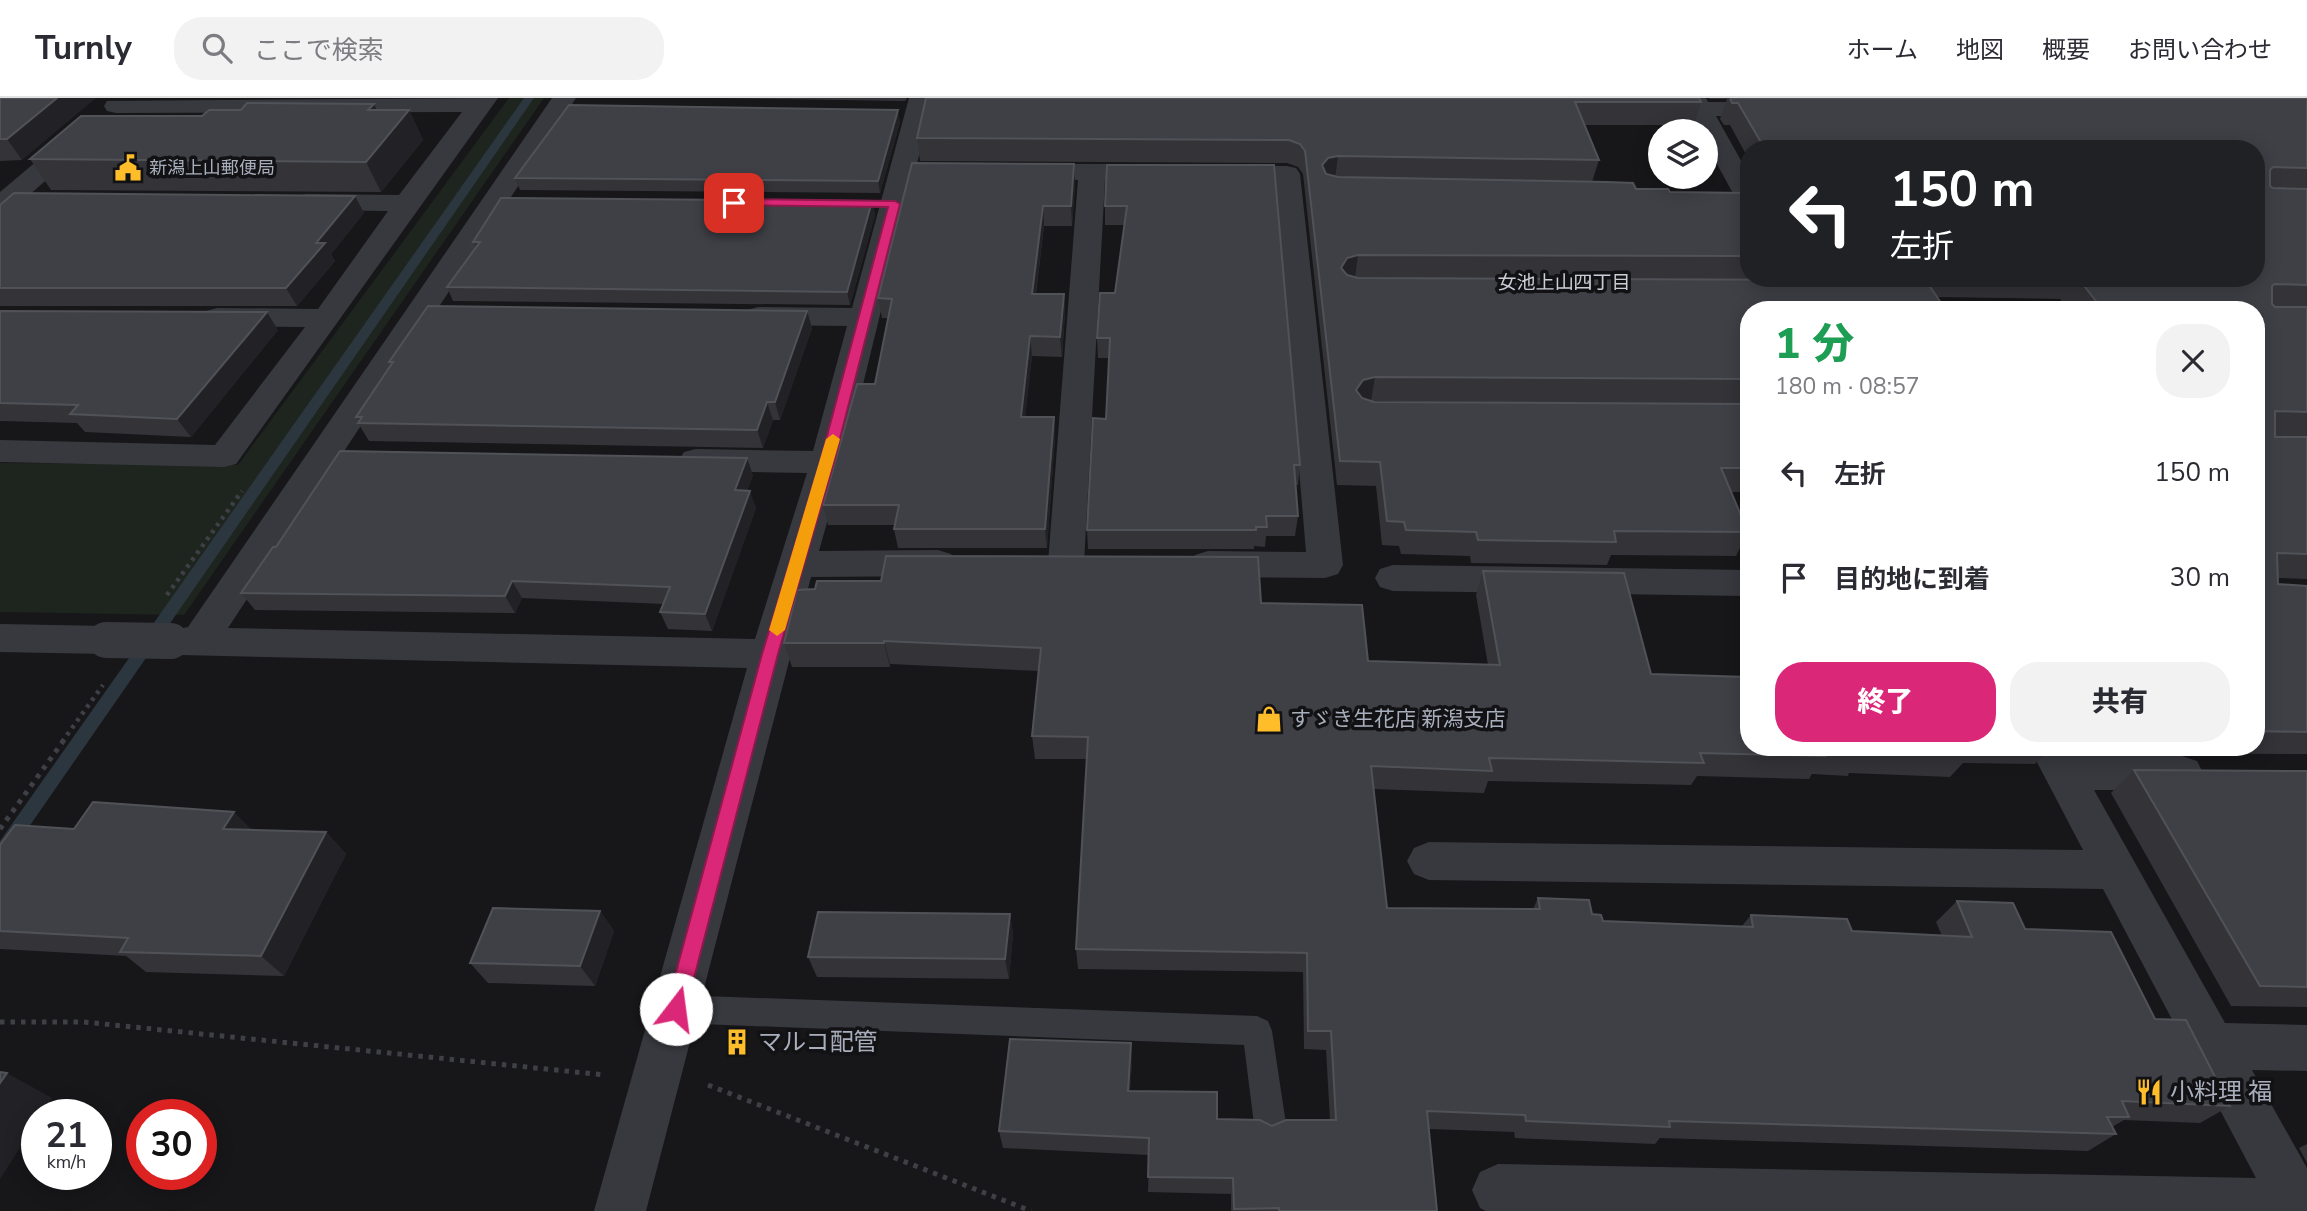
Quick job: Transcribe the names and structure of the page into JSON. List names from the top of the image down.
{
  "districts": ["女池上山四丁目"],
  "places": {
    "public building": ["新潟上山郵便局"],
    "shop": ["すゞき生花店 新潟支店"],
    "building": ["マルコ配管"],
    "restaurant": ["小料理 福"]
  },
  "page": {
    "header": "Turnly",
    "search": "ここで検索",
    "nav": [
      "ホーム",
      "地図",
      "概要",
      "お問い合わせ"
    ],
    "turn": ["150 m", "左折"],
    "heading": ["1 分", "180 m · 08:57"],
    "list": [
      {
        "name": "左折",
        "value": "150 m"
      },
      {
        "name": "目的地に到着",
        "value": "30 m"
      }
    ],
    "buttons": ["終了", "共有"],
    "speed": "21 km/h",
    "limit": "30"
  }
}
